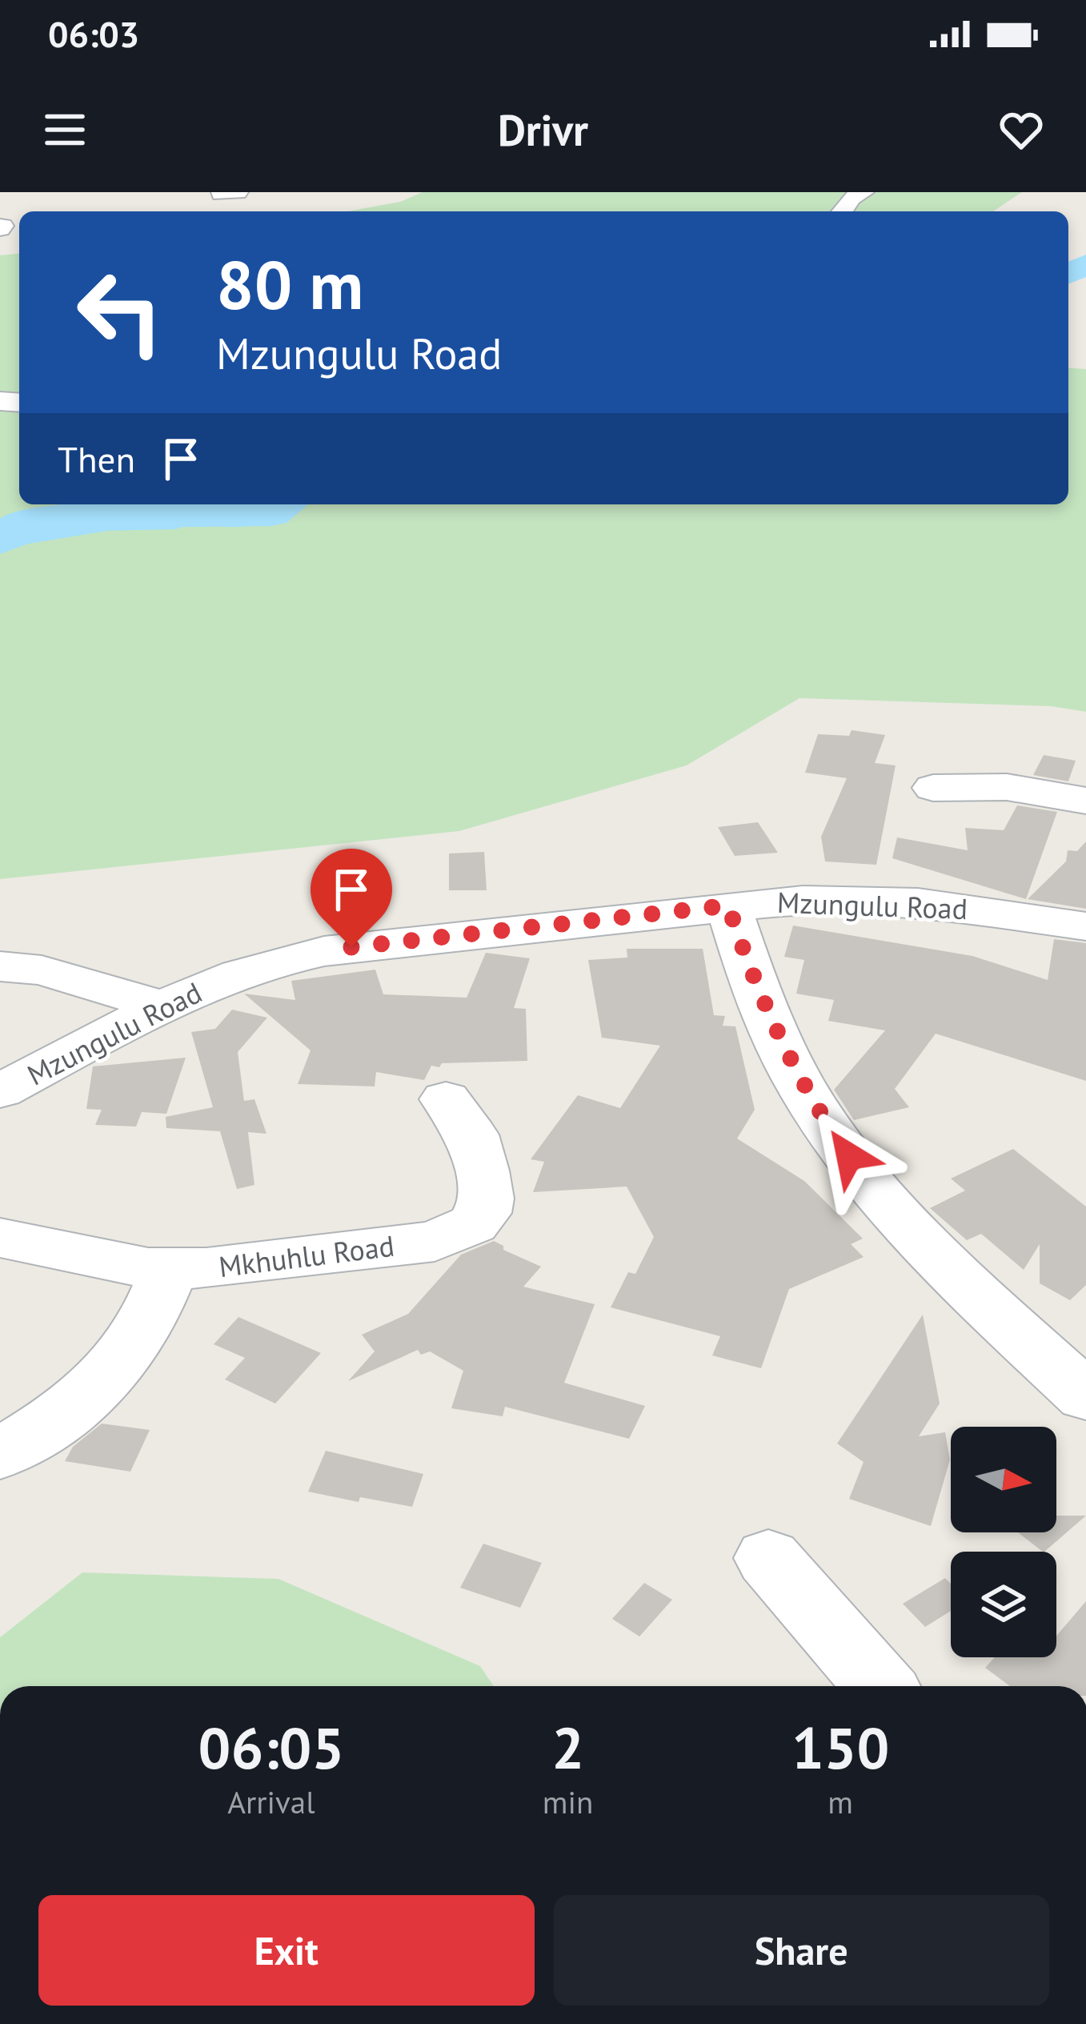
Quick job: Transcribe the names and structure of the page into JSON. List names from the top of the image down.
{
  "streets": {
    "street": ["Mzungulu Road", "Mkhuhlu Road"]
  },
  "north": "right",
  "page": {
    "status": "06:03",
    "header": "Drivr",
    "turn": ["80 m", "Mzungulu Road"],
    "then": "Then",
    "eta": [
      "06:05",
      "Arrival",
      "2",
      "min",
      "150",
      "m"
    ],
    "buttons": ["Exit", "Share"]
  }
}
